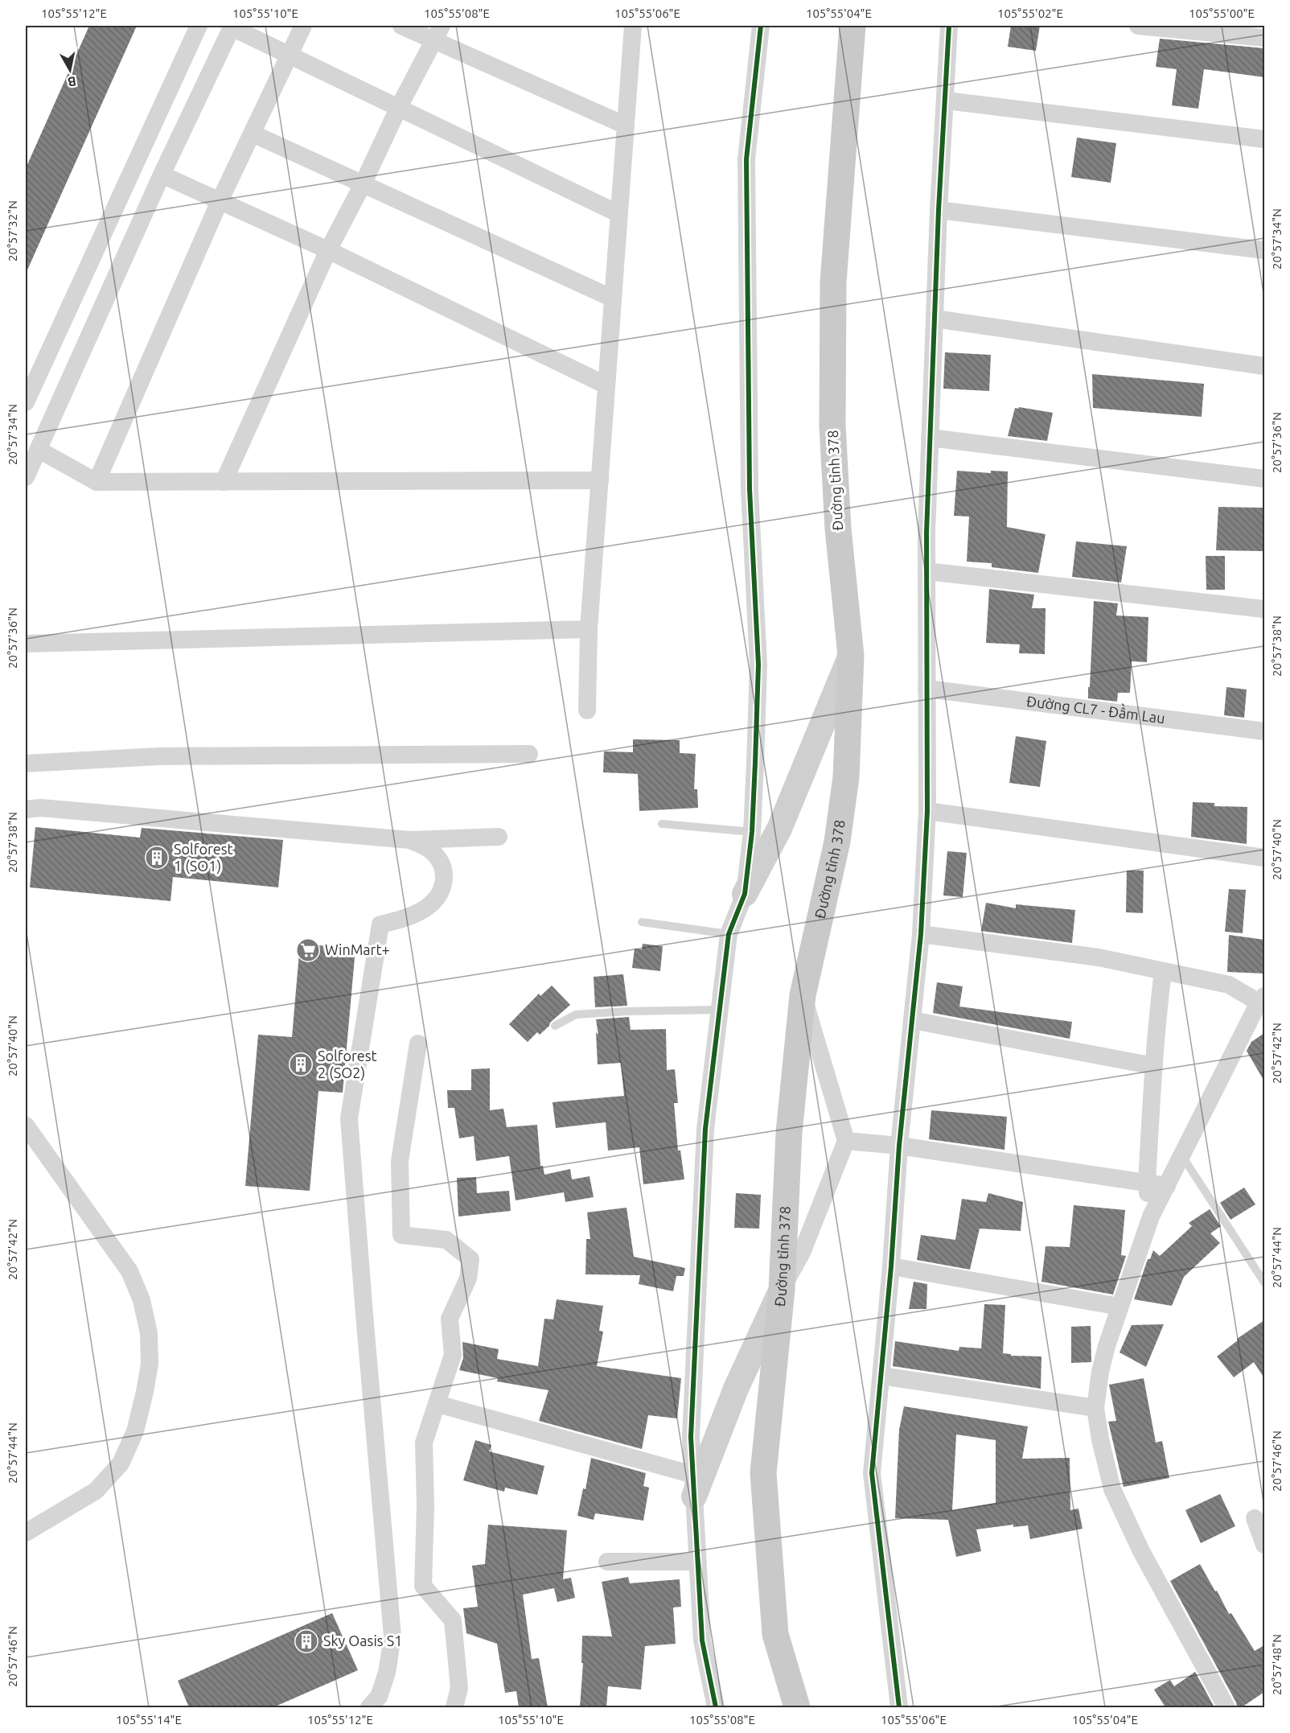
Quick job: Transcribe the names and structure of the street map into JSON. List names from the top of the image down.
{
  "streets": {
    "main road": ["Đường tỉnh 378"],
    "street": ["Đường CL7 - Đầm Lau"]
  },
  "places": {
    "building": ["Solforest 1 (SO1)", "Solforest 2 (SO2)", "Sky Oasis S1"],
    "supermarket": ["WinMart+"]
  },
  "north": "bottom",
  "coordinates": [
    "105°55'12\"E",
    "105°55'10\"E",
    "105°55'08\"E",
    "105°55'06\"E",
    "105°55'04\"E",
    "105°55'02\"E",
    "105°55'00\"E",
    "20°57'32\"N",
    "20°57'34\"N",
    "20°57'36\"N",
    "20°57'38\"N",
    "20°57'40\"N",
    "20°57'42\"N",
    "20°57'44\"N",
    "20°57'46\"N",
    "20°57'48\"N",
    "105°55'14\"E"
  ]
}
